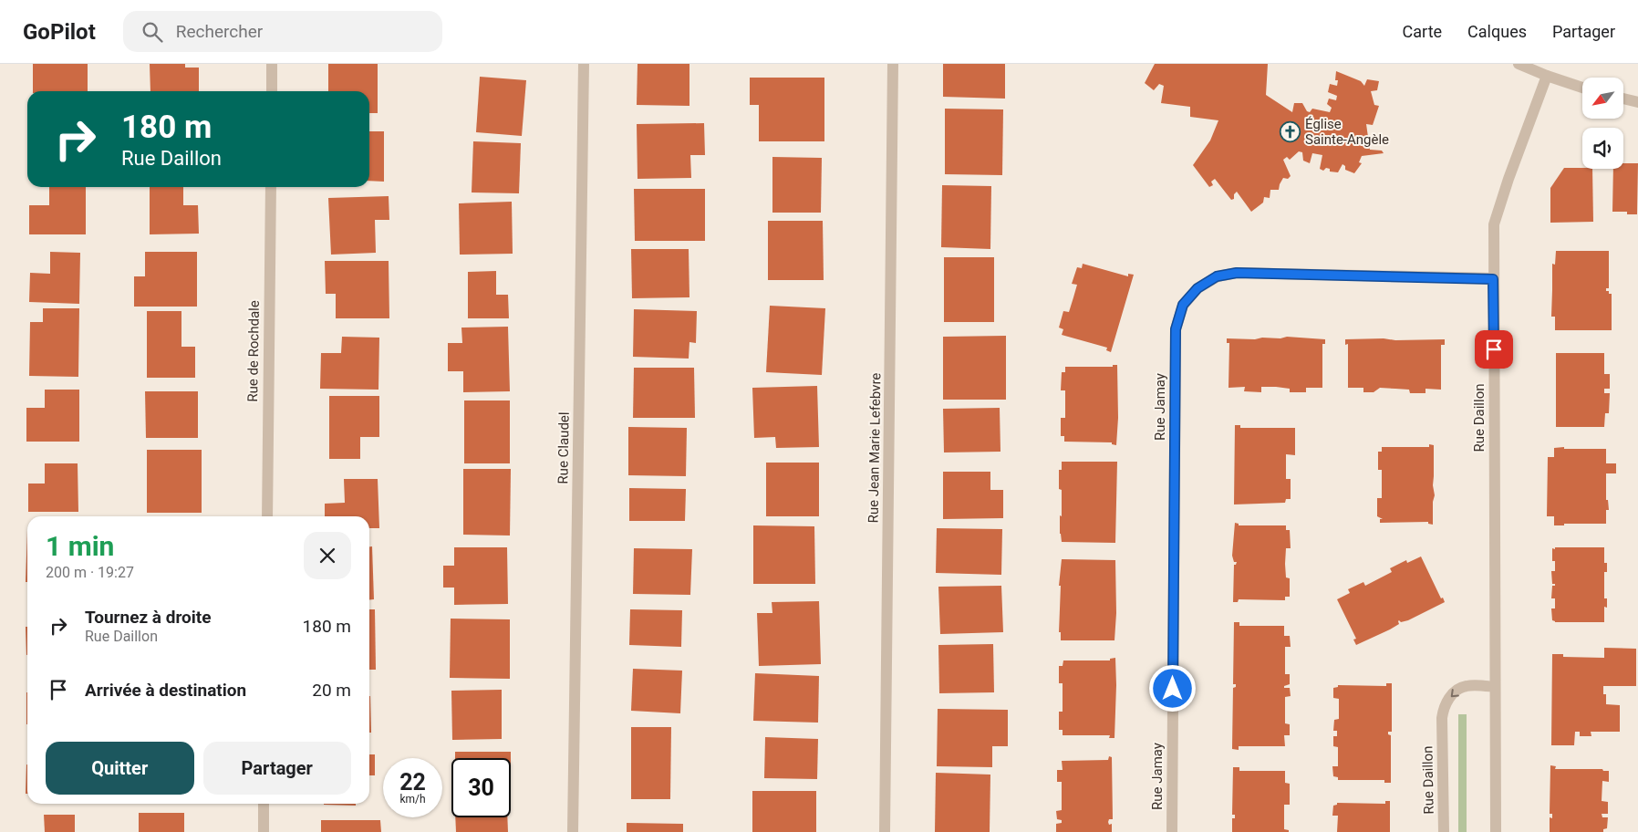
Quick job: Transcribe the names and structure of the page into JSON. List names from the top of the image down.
{
  "streets": {
    "street": [
      "Rue de Rochdale",
      "Rue Jamay",
      "Rue Daillon",
      "Rue Claudel",
      "Rue Jean Marie Lefebvre"
    ]
  },
  "crossings": [
    ["Rue Jamay", "Rue Daillon"]
  ],
  "places": {
    "church": ["Église Sainte-Angèle"]
  },
  "north": "bottom left",
  "page": {
    "header": "GoPilot",
    "search": "Rechercher",
    "nav": ["Carte", "Calques", "Partager"],
    "turn": ["180 m", "Rue Daillon"],
    "heading": ["1 min", "200 m · 19:27"],
    "list": [
      {
        "name": "Tournez à droite",
        "note": "Rue Daillon",
        "value": "180 m"
      },
      {
        "name": "Arrivée à destination",
        "value": "20 m"
      }
    ],
    "buttons": ["Quitter", "Partager"],
    "speed": "22 km/h",
    "limit": "30"
  }
}
